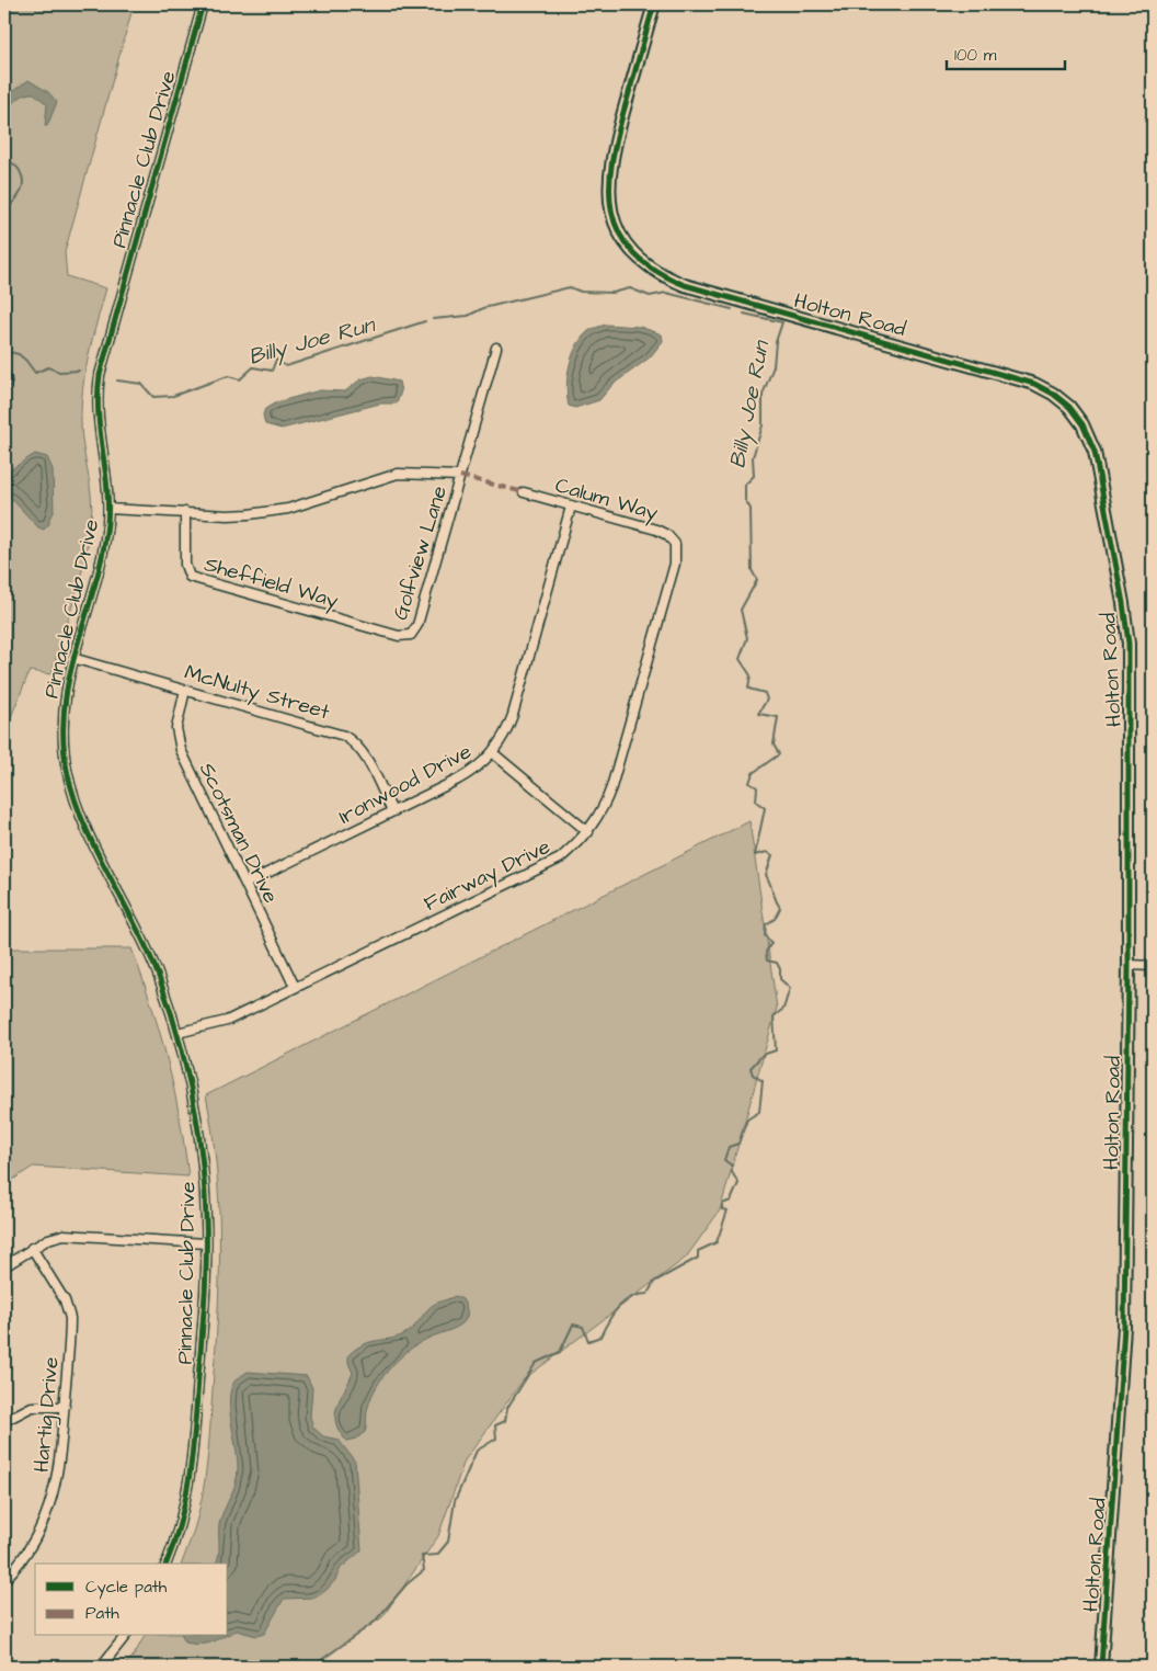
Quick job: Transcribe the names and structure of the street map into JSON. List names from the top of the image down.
{
  "streets": {
    "street": [
      "Pinnacle Club Drive",
      "Holton Road",
      "Calum Way",
      "Golfview Lane",
      "Sheffield Way",
      "McNulty Street",
      "Ironwood Drive",
      "Scotsman Drive",
      "Fairway Drive",
      "Hartig Drive"
    ]
  },
  "crossings": [
    ["Pinnacle Club Drive", "McNulty Street"],
    ["Pinnacle Club Drive", "Fairway Drive"],
    ["Calum Way", "Ironwood Drive"],
    ["Calum Way", "Fairway Drive"],
    ["Golfview Lane", "Sheffield Way"],
    ["McNulty Street", "Ironwood Drive"],
    ["McNulty Street", "Scotsman Drive"],
    ["Ironwood Drive", "Scotsman Drive"],
    ["Scotsman Drive", "Fairway Drive"]
  ],
  "water": ["Billy Joe Run"],
  "legend": ["Cycle path", "Path"],
  "scale_bar": "100 m"
}
